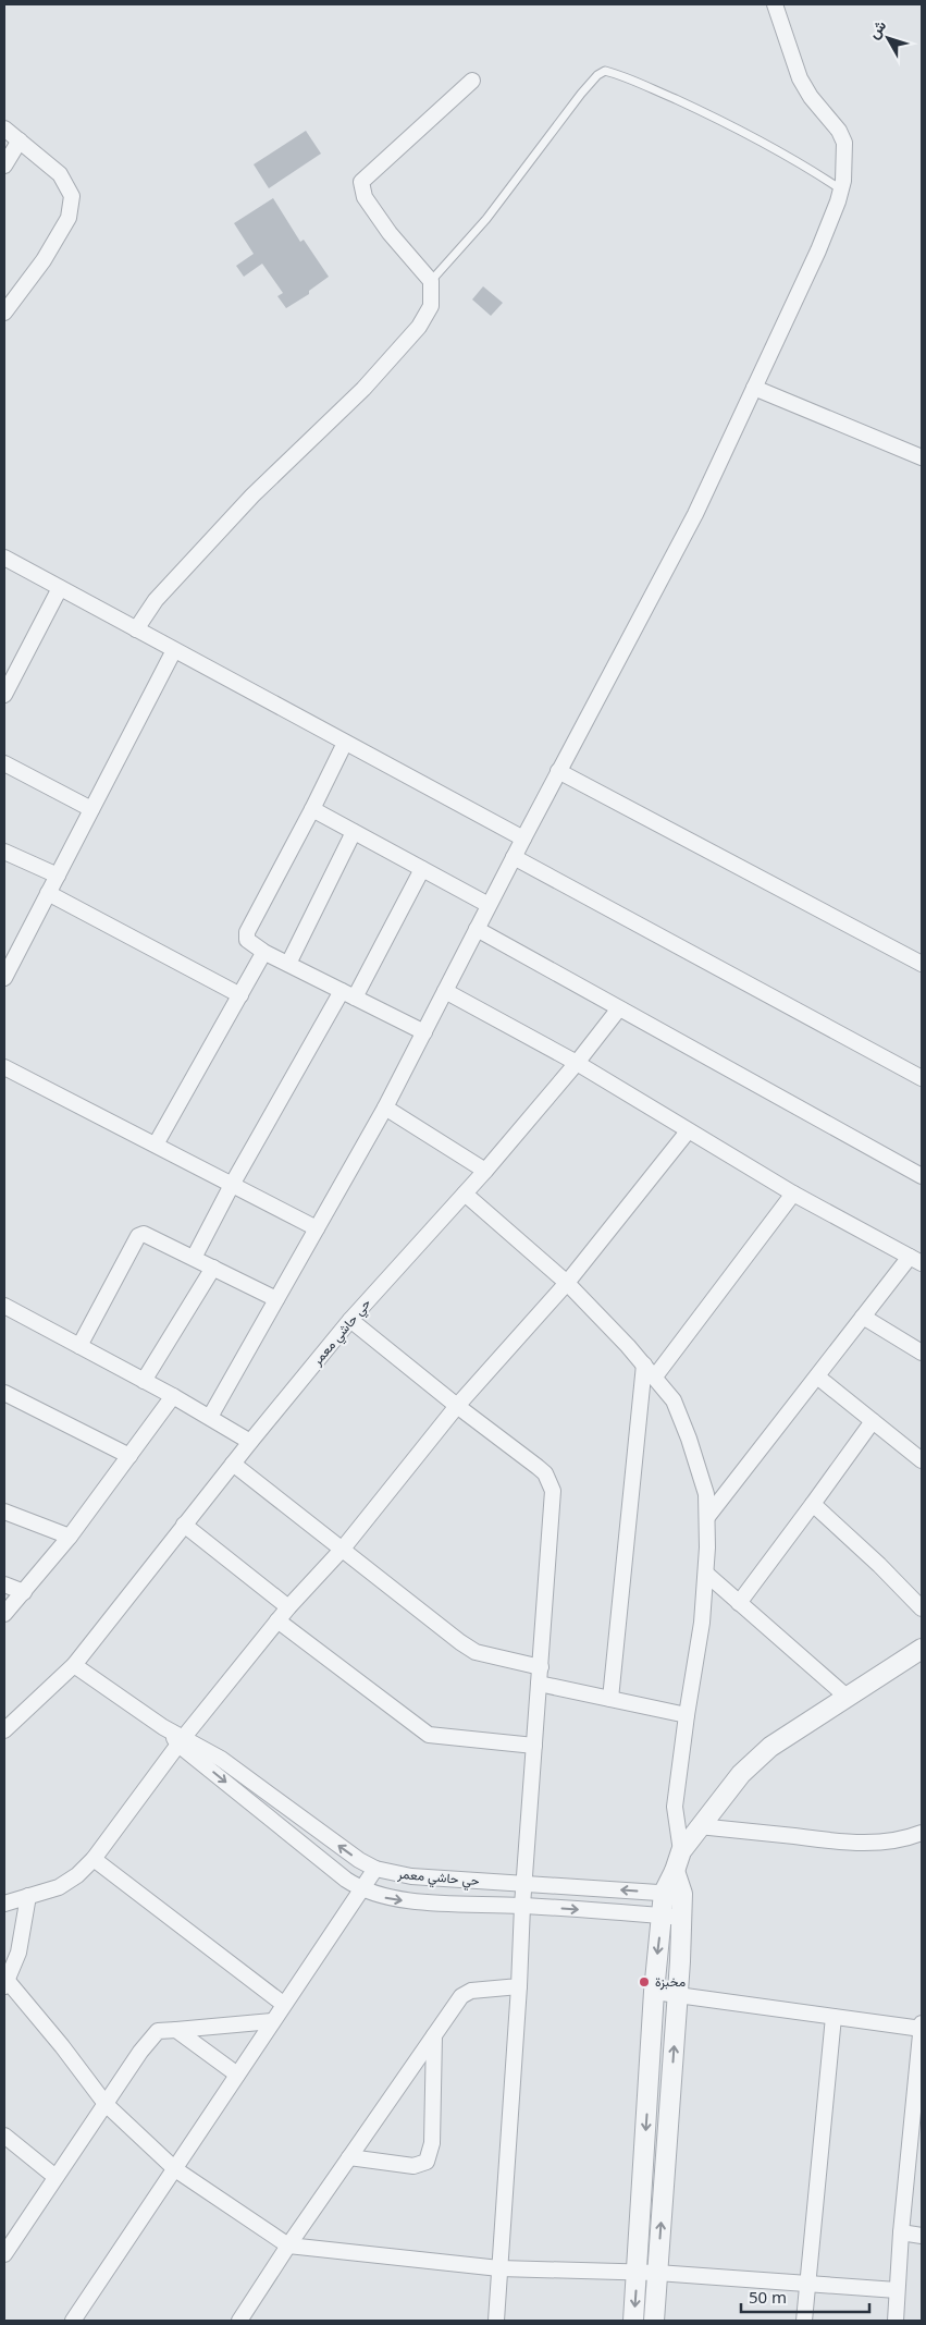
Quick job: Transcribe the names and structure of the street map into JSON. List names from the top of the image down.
{
  "streets": {
    "street": ["حي حاشي معمر"]
  },
  "places": ["مخبزة"],
  "scale_bar": "50 m",
  "north": "top left"
}
